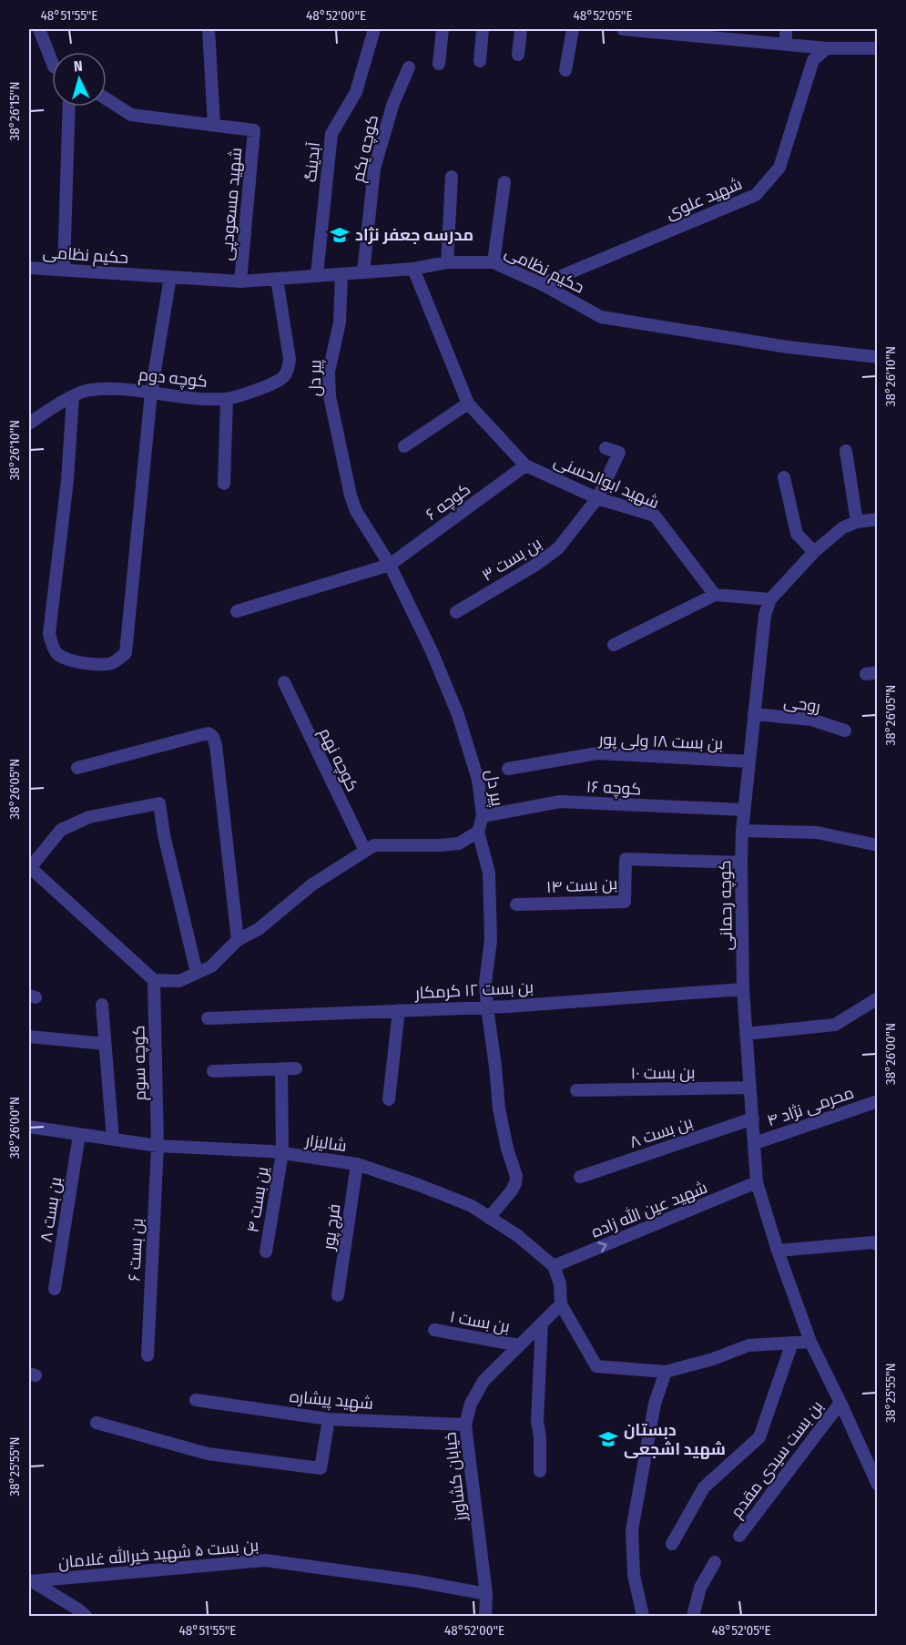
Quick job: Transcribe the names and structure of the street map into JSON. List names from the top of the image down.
{
  "streets": {
    "street": [
      "کوچه یکم",
      "آبدینگ",
      "شهید علوی",
      "شهید مسعودپی",
      "حکیم نظامی",
      "کوچه دوم",
      "پیر دل",
      "شهید ابوالحسنی",
      "کوچه ۶",
      "بن بست ۳",
      "روحی",
      "بن بست ۱۸ ولی پور",
      "کوچه نهم",
      "کوچه ۱۶",
      "بن بست ۱۴",
      "کوچه رحمانی",
      "بن بست ۱۲ کرمکار",
      "کوچه سوم",
      "بن بست ۱۰",
      "محرمی نژاد ۴",
      "بن بست ۸",
      "شالیزار",
      "ین بست ۴",
      "شهید عین الله زاده",
      "فرج پور",
      "بن بست ۶",
      "بن بست ۱",
      "شهید پیشاره",
      "بن بست سیدی مقدم",
      "خیابان کشاورز",
      "بن بست ۵ شهید خیرالله غلامان"
    ]
  },
  "crossings": [
    ["کوچه یکم", "حکیم نظامی"],
    ["آبدینگ", "حکیم نظامی"],
    ["شهید علوی", "حکیم نظامی"],
    ["شهید مسعودپی", "حکیم نظامی"],
    ["حکیم نظامی", "کوچه دوم"],
    ["حکیم نظامی", "پیر دل"],
    ["حکیم نظامی", "شهید ابوالحسنی"],
    ["پیر دل", "کوچه ۶"],
    ["پیر دل", "کوچه ۱۶"],
    ["شهید ابوالحسنی", "کوچه ۶"],
    ["شهید ابوالحسنی", "بن بست ۳"],
    ["روحی", "کوچه رحمانی"],
    ["بن بست ۱۸ ولی پور", "کوچه رحمانی"],
    ["کوچه ۱۶", "کوچه رحمانی"],
    ["بن بست ۱۴", "کوچه رحمانی"],
    ["کوچه رحمانی", "بن بست ۱۲ کرمکار"],
    ["کوچه رحمانی", "بن بست ۱۰"],
    ["کوچه رحمانی", "محرمی نژاد ۴"],
    ["کوچه رحمانی", "بن بست ۸"],
    ["کوچه رحمانی", "شهید عین الله زاده"],
    ["کوچه رحمانی", "بن بست سیدی مقدم"],
    ["کوچه سوم", "شالیزار"],
    ["کوچه سوم", "بن بست ۶"],
    ["بن بست ۸", "شالیزار"],
    ["شالیزار", "ین بست ۴"],
    ["شالیزار", "شهید عین الله زاده"],
    ["شالیزار", "فرج پور"],
    ["شالیزار", "بن بست ۶"],
    ["بن بست ۱", "خیابان کشاورز"],
    ["شهید پیشاره", "خیابان کشاورز"],
    ["خیابان کشاورز", "بن بست ۵ شهید خیرالله غلامان"]
  ],
  "one_way": ["شهید عین الله زاده"],
  "places": {
    "school or university": ["مدرسه جعفر نژاد", "دبستان شهید اشجعی"]
  },
  "north": "top",
  "coordinates": [
    "48°51'55\"E",
    "48°52'00\"E",
    "48°52'05\"E",
    "38°26'15\"N",
    "38°26'10\"N",
    "38°26'05\"N",
    "38°26'00\"N",
    "38°25'55\"N"
  ]
}
